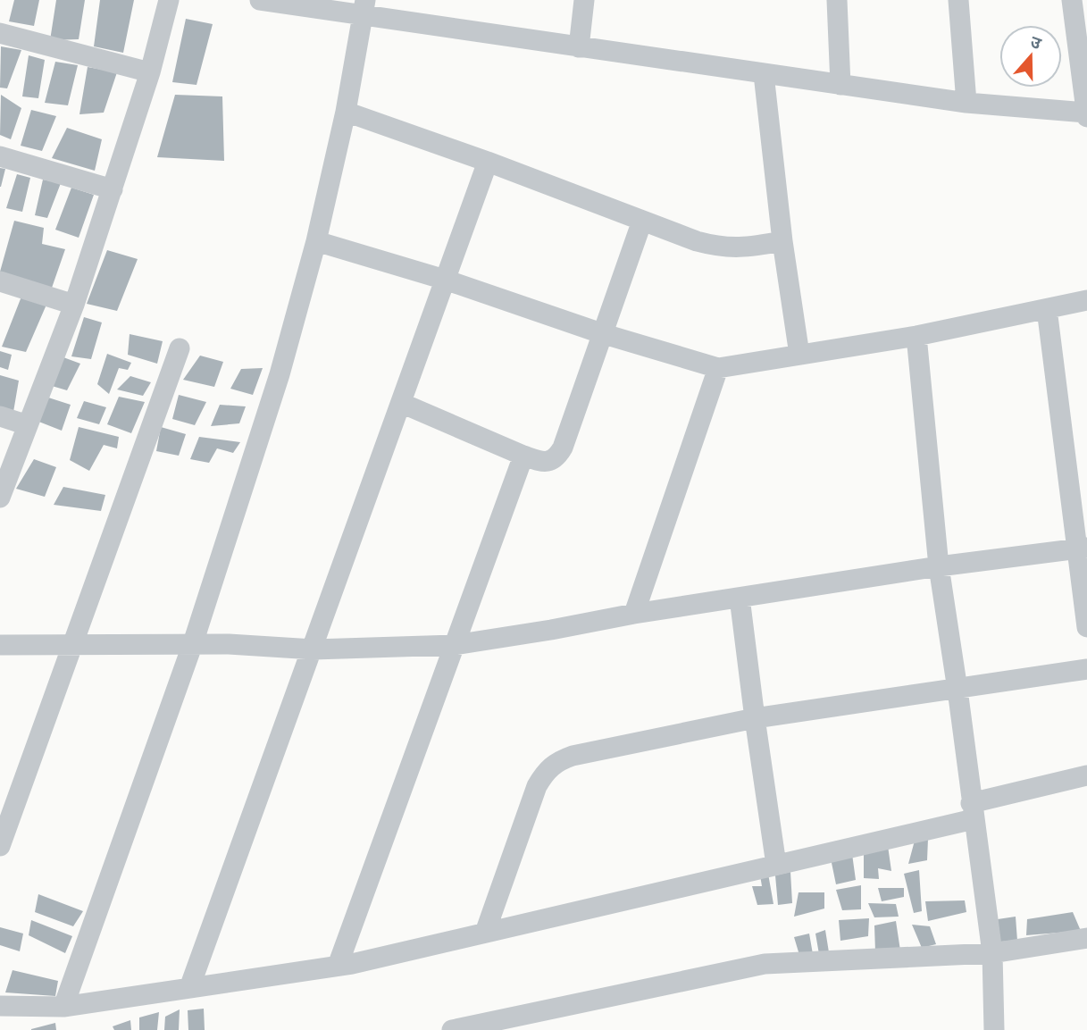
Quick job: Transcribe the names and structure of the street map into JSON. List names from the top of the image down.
{
  "north": "top"
}
